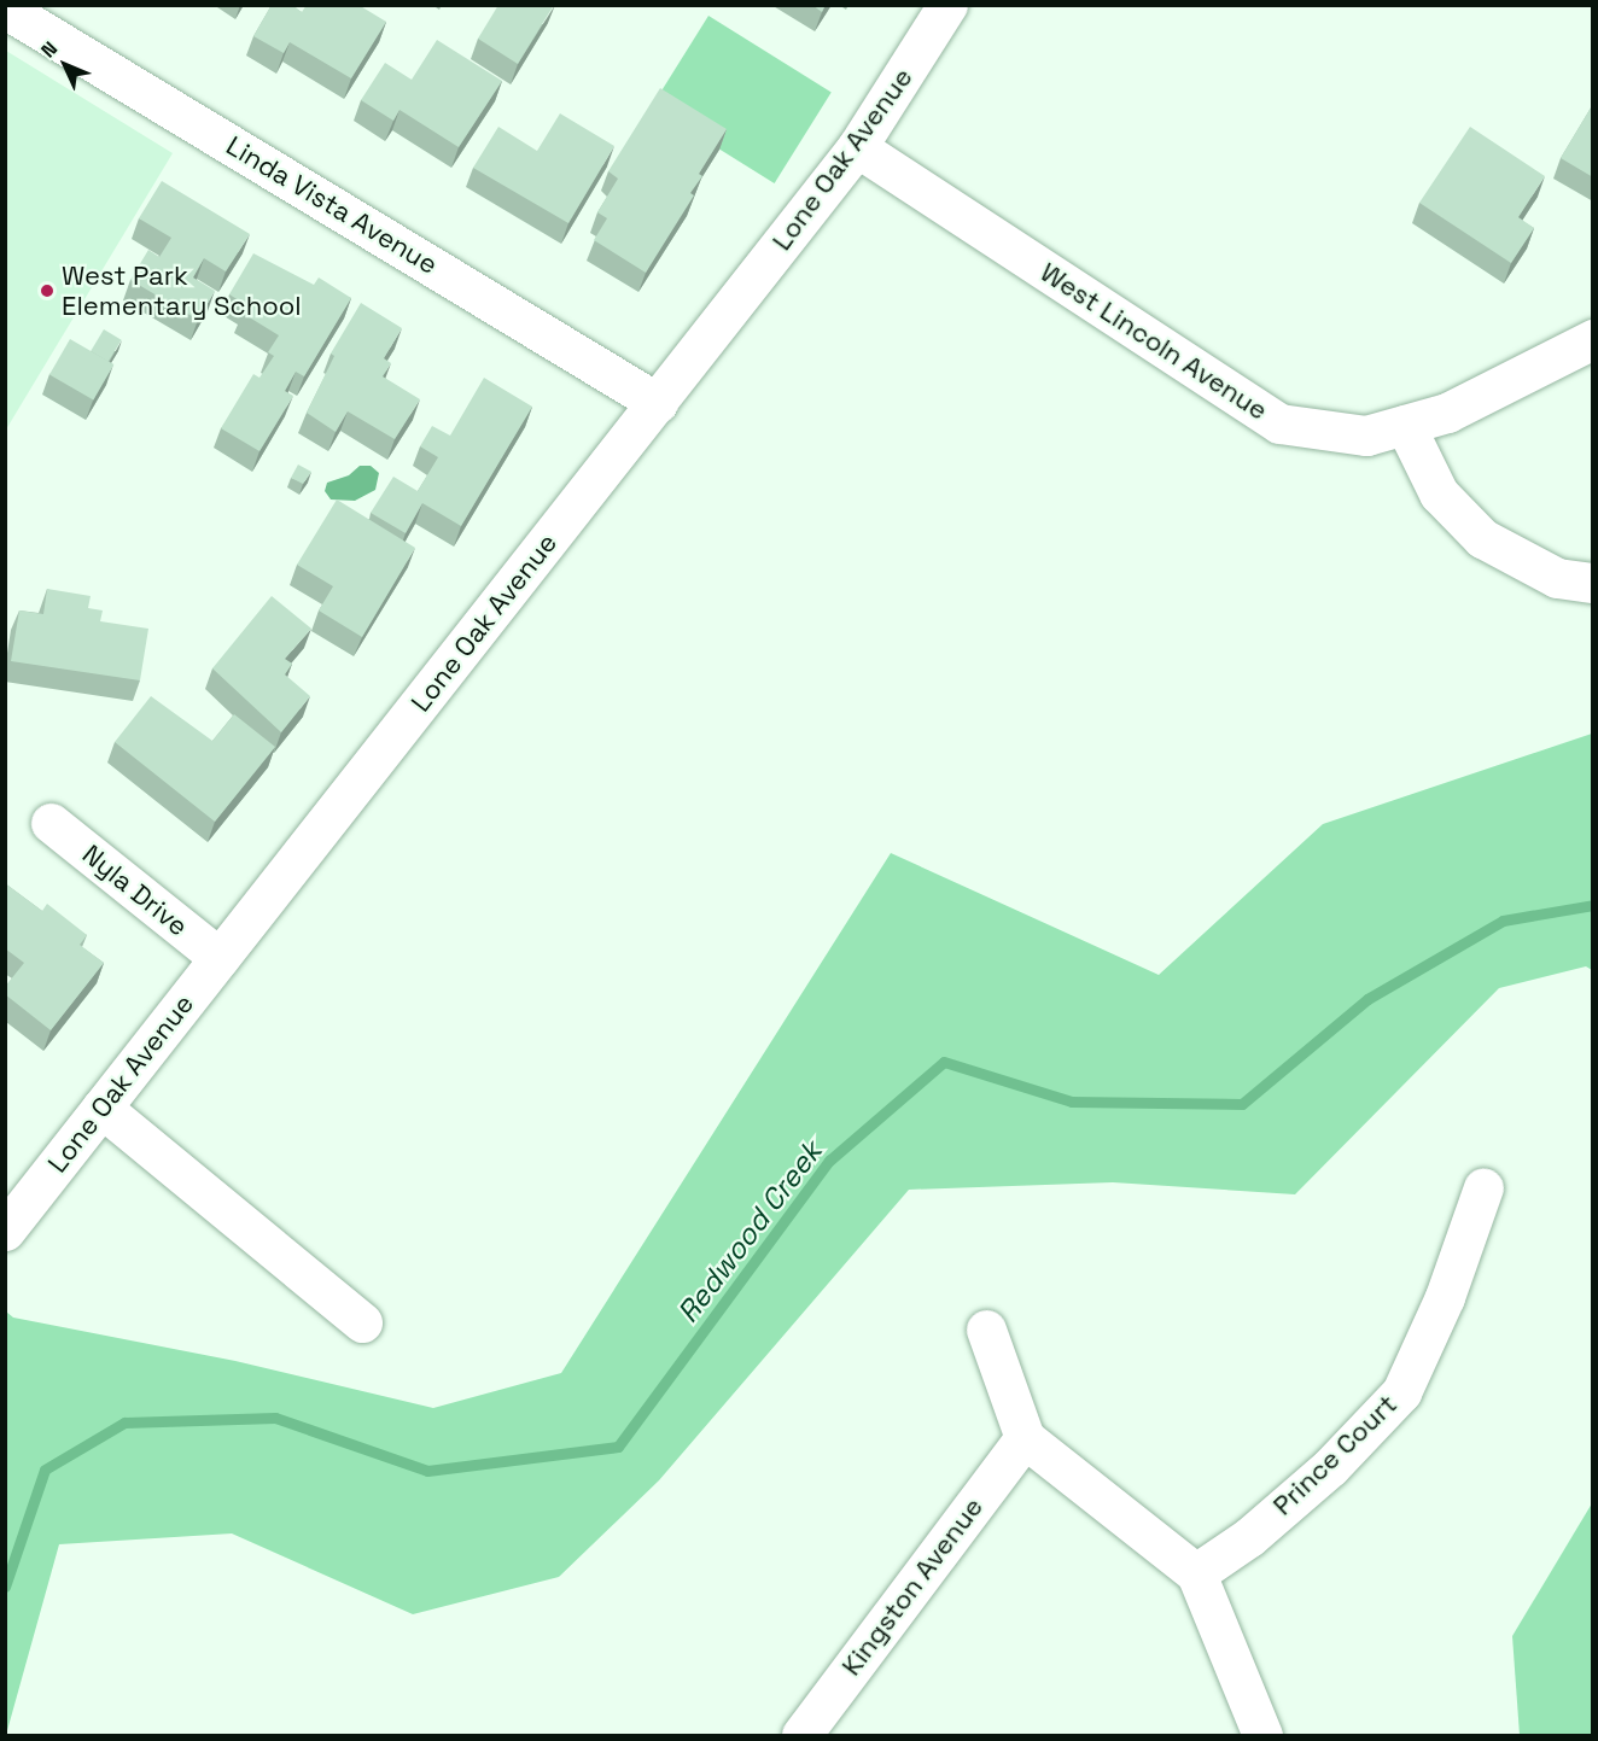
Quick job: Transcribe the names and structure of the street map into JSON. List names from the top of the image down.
{
  "streets": {
    "street": [
      "Lone Oak Avenue",
      "Linda Vista Avenue",
      "West Lincoln Avenue",
      "Nyla Drive",
      "Prince Court",
      "Kingston Avenue"
    ]
  },
  "crossings": [
    ["Lone Oak Avenue", "Linda Vista Avenue"],
    ["Lone Oak Avenue", "West Lincoln Avenue"],
    ["Lone Oak Avenue", "Nyla Drive"]
  ],
  "water": ["Redwood Creek"],
  "places": ["West Park Elementary School"],
  "north": "top left"
}
